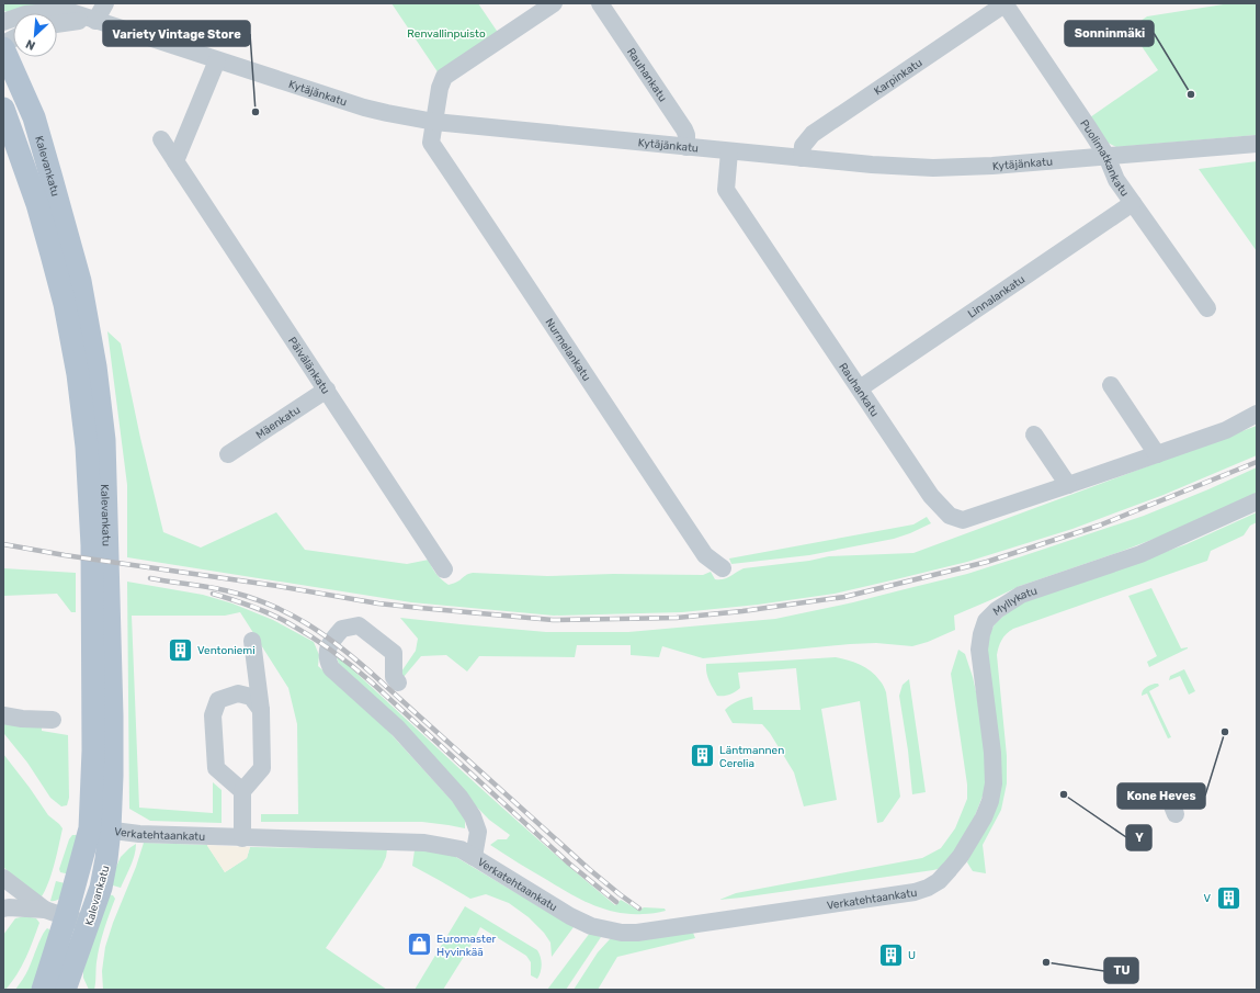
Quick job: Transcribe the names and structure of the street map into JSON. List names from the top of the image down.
{
  "streets": {
    "main road": ["Kalevankatu"],
    "street": [
      "Rauhankatu",
      "Karpinkatu",
      "Kytäjänkatu",
      "Puolimatkankatu",
      "Linnalankatu",
      "Nurmelankatu",
      "Päivälänkatu",
      "Mäenkatu",
      "Myllykatu",
      "Verkatehtaankatu"
    ]
  },
  "crossings": [
    ["Rauhankatu", "Kytäjänkatu"],
    ["Rauhankatu", "Linnalankatu"],
    ["Karpinkatu", "Kytäjänkatu"],
    ["Karpinkatu", "Puolimatkankatu"],
    ["Kytäjänkatu", "Puolimatkankatu"],
    ["Kytäjänkatu", "Nurmelankatu"],
    ["Puolimatkankatu", "Linnalankatu"],
    ["Kalevankatu", "Verkatehtaankatu"],
    ["Päivälänkatu", "Mäenkatu"],
    ["Myllykatu", "Verkatehtaankatu"]
  ],
  "parks": ["Renvallinpuisto"],
  "places": {
    "other": [
      "Sonninmäki",
      "Variety Vintage Store",
      "Kone Heves",
      "Y",
      "TU"
    ],
    "building": [
      "Ventoniemi",
      "Läntmannen Cerelia",
      "V",
      "U"
    ],
    "shop": ["Euromaster Hyvinkää"]
  },
  "north": "bottom left"
}
